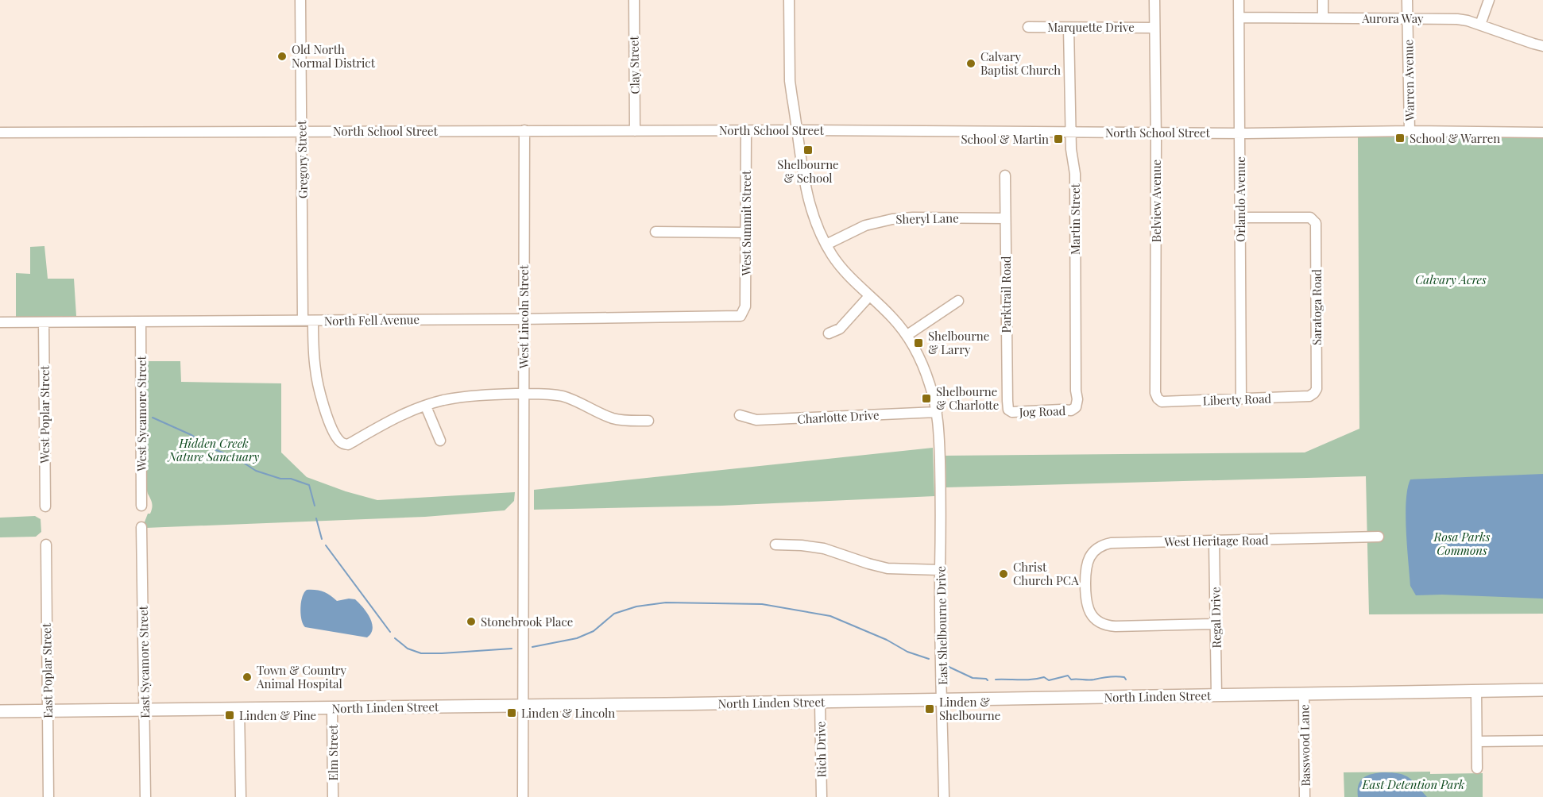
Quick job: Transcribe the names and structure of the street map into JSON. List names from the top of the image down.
{
  "streets": {
    "main road": ["North Linden Street"],
    "street": [
      "Aurora Way",
      "Marquette Drive",
      "Clay Street",
      "Warren Avenue",
      "North School Street",
      "Gregory Street",
      "Orlando Avenue",
      "Belview Avenue",
      "Sheryl Lane",
      "Martin Street",
      "West Summit Street",
      "Parktrail Road",
      "Saratoga Road",
      "West Lincoln Street",
      "North Fell Avenue",
      "Liberty Road",
      "Jog Road",
      "West Sycamore Street",
      "West Poplar Street",
      "Charlotte Drive",
      "West Heritage Road",
      "Regal Drive",
      "East Shelbourne Drive",
      "East Sycamore Street",
      "East Poplar Street",
      "Basswood Lane",
      "Rich Drive",
      "Elm Street"
    ]
  },
  "crossings": [
    ["Aurora Way", "Warren Avenue"],
    ["Aurora Way", "Orlando Avenue"],
    ["Marquette Drive", "Belview Avenue"],
    ["Marquette Drive", "Martin Street"],
    ["Clay Street", "North School Street"],
    ["Warren Avenue", "North School Street"],
    ["North School Street", "Gregory Street"],
    ["North School Street", "Orlando Avenue"],
    ["North School Street", "Belview Avenue"],
    ["North School Street", "Martin Street"],
    ["North School Street", "West Summit Street"],
    ["North School Street", "West Lincoln Street"],
    ["North School Street", "East Shelbourne Drive"],
    ["Gregory Street", "West Lincoln Street"],
    ["Gregory Street", "North Fell Avenue"],
    ["Orlando Avenue", "Saratoga Road"],
    ["Orlando Avenue", "Liberty Road"],
    ["Belview Avenue", "Liberty Road"],
    ["Sheryl Lane", "Parktrail Road"],
    ["Sheryl Lane", "East Shelbourne Drive"],
    ["Martin Street", "Jog Road"],
    ["West Summit Street", "North Fell Avenue"],
    ["Parktrail Road", "Jog Road"],
    ["Saratoga Road", "Liberty Road"],
    ["West Lincoln Street", "North Fell Avenue"],
    ["West Lincoln Street", "North Linden Street"],
    ["North Fell Avenue", "West Sycamore Street"],
    ["North Fell Avenue", "West Poplar Street"],
    ["Charlotte Drive", "East Shelbourne Drive"],
    ["West Heritage Road", "Regal Drive"],
    ["Regal Drive", "North Linden Street"],
    ["East Shelbourne Drive", "North Linden Street"],
    ["East Sycamore Street", "North Linden Street"],
    ["East Poplar Street", "North Linden Street"],
    ["North Linden Street", "Basswood Lane"],
    ["North Linden Street", "Rich Drive"],
    ["North Linden Street", "Elm Street"]
  ],
  "parks": [
    "Calvary Acres",
    "Hidden Creek Nature Sanctuary",
    "Rosa Parks Commons",
    "East Detention Park"
  ],
  "places": {
    "other": [
      "Old North Normal District",
      "Calvary Baptist Church",
      "Christ Church PCA",
      "Stonebrook Place",
      "Town & Country Animal Hospital"
    ],
    "transit": [
      "School & Warren",
      "School & Martin",
      "Shelbourne & School",
      "Shelbourne & Larry",
      "Shelbourne & Charlotte",
      "Linden & Shelbourne",
      "Linden & Lincoln",
      "Linden & Pine"
    ]
  }
}
